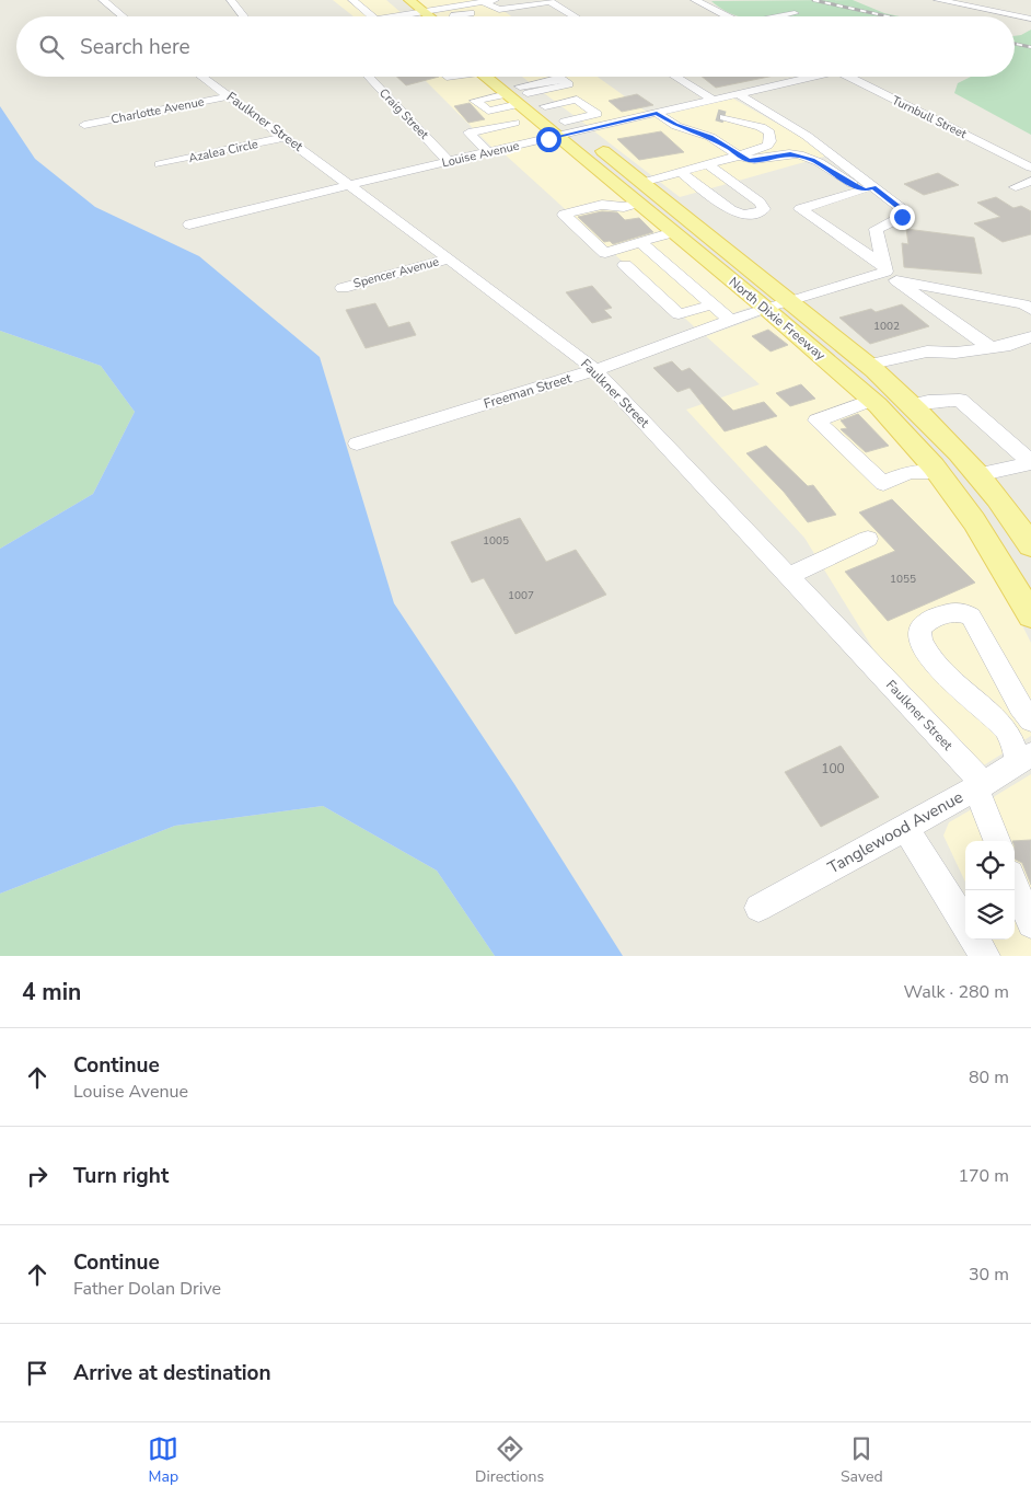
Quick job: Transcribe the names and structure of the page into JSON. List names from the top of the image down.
{
  "streets": {
    "main road": ["North Dixie Freeway"],
    "street": [
      "Charlotte Avenue",
      "Craig Street",
      "Turnbull Street",
      "Faulkner Street",
      "Azalea Circle",
      "Louise Avenue",
      "Spencer Avenue",
      "Freeman Street",
      "Tanglewood Avenue"
    ]
  },
  "crossings": [
    ["Charlotte Avenue", "Faulkner Street"],
    ["Craig Street", "Louise Avenue"],
    ["Faulkner Street", "Azalea Circle"],
    ["Faulkner Street", "Louise Avenue"],
    ["Faulkner Street", "Spencer Avenue"],
    ["Faulkner Street", "Freeman Street"],
    ["Faulkner Street", "Tanglewood Avenue"],
    ["Louise Avenue", "North Dixie Freeway"],
    ["North Dixie Freeway", "Freeman Street"]
  ],
  "house_numbers": [
    "1002",
    "1005",
    "1055",
    "1007",
    "100"
  ],
  "page": {
    "search": "Search here",
    "heading": ["4 min", "Walk · 280 m"],
    "list": [
      ["Continue", "Louise Avenue", "80 m"],
      ["Turn right", "170 m"],
      ["Continue", "Father Dolan Drive", "30 m"],
      "Arrive at destination"
    ],
    "nav": ["Map", "Directions", "Saved"]
  }
}
